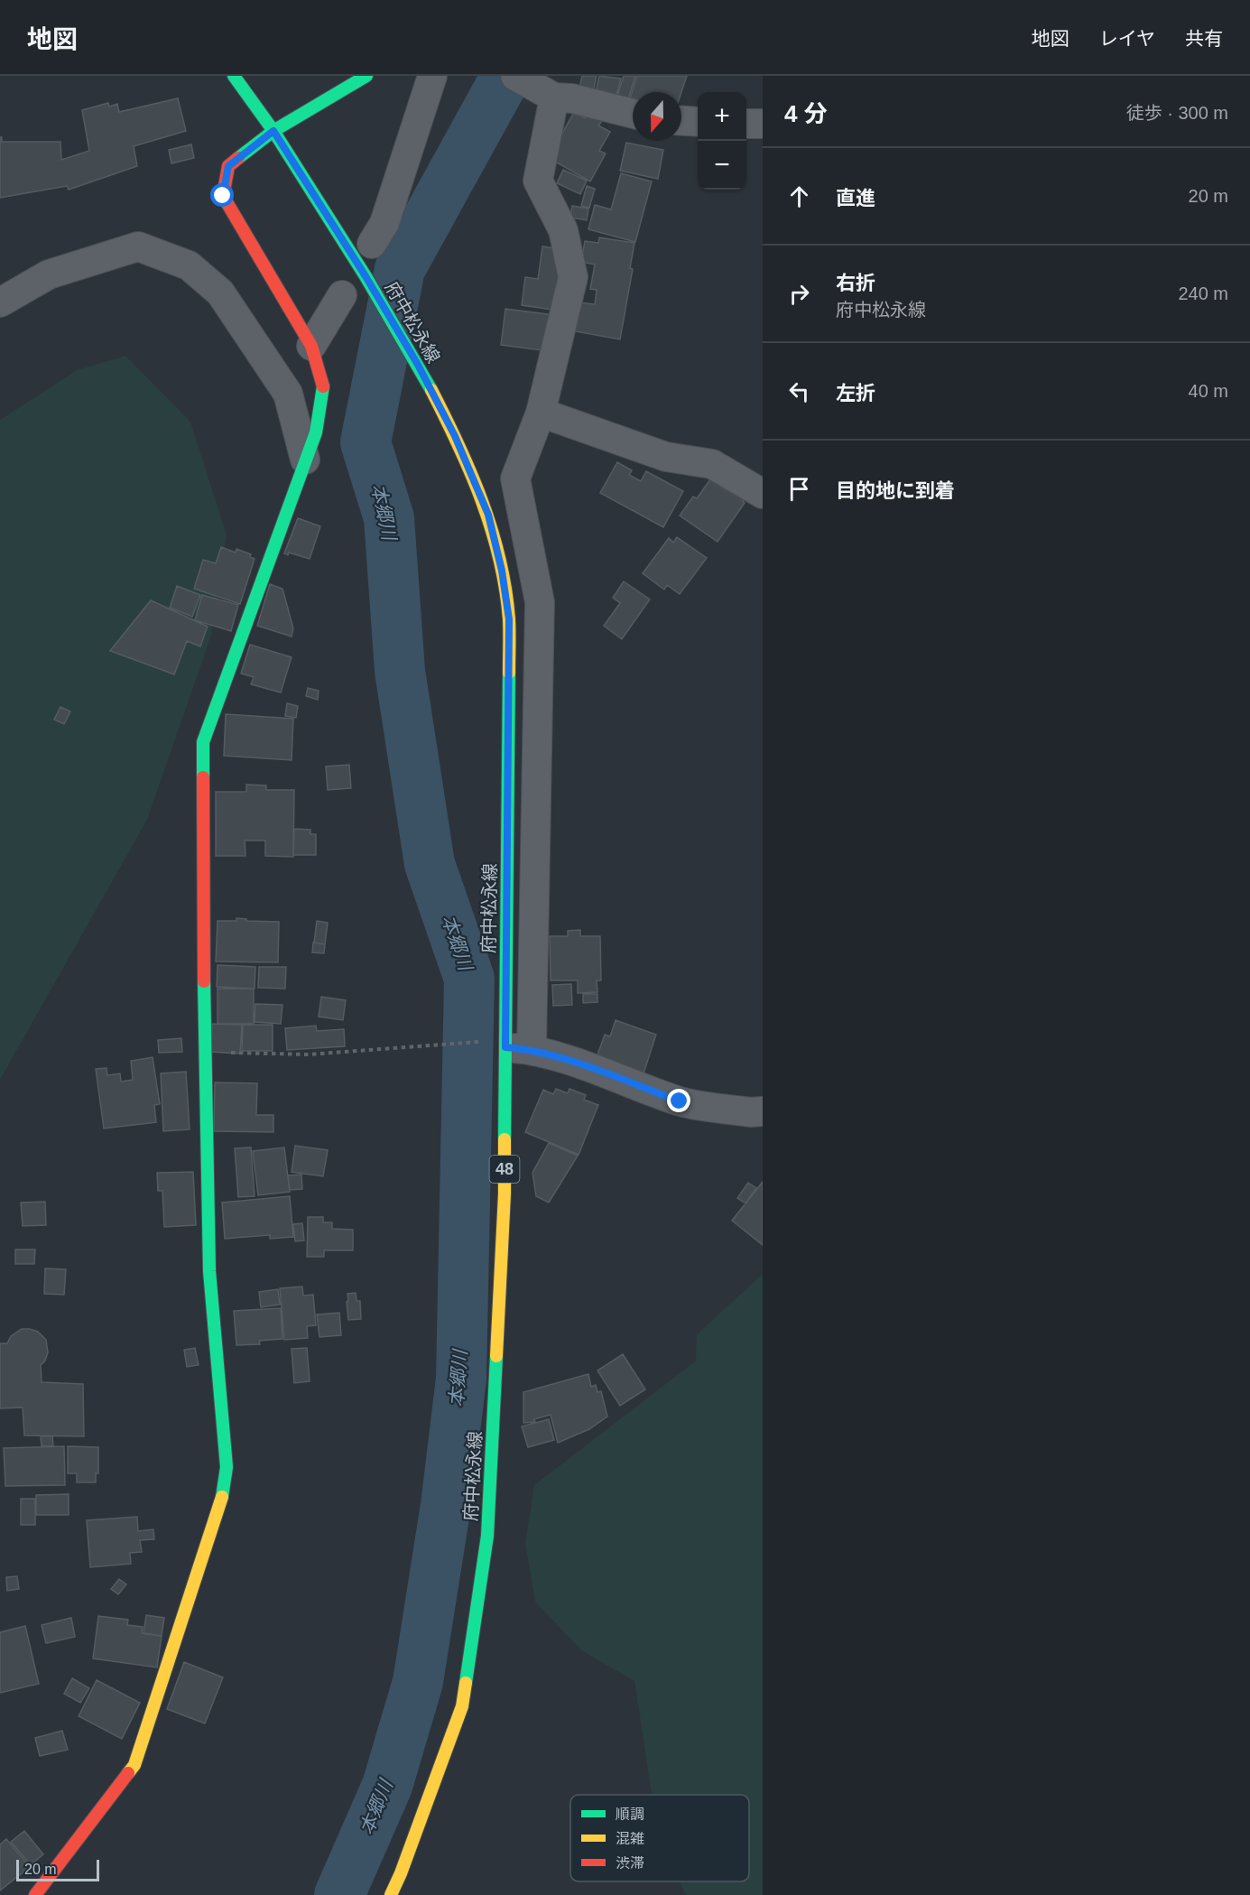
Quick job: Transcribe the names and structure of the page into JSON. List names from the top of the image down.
{
  "streets": {
    "street": ["府中松永線", "48"]
  },
  "water": ["本郷川"],
  "legend": ["順調", "混雑", "渋滞"],
  "scale_bar": "20 m",
  "north": "bottom",
  "page": {
    "header": "地図",
    "nav": ["地図", "レイヤ", "共有"],
    "heading": ["4 分", "徒歩 · 300 m"],
    "map_buttons": ["+", "−"],
    "list": [
      ["直進", "20 m"],
      ["右折", "府中松永線", "240 m"],
      ["左折", "40 m"],
      "目的地に到着"
    ],
    "scale": "20 m"
  }
}
